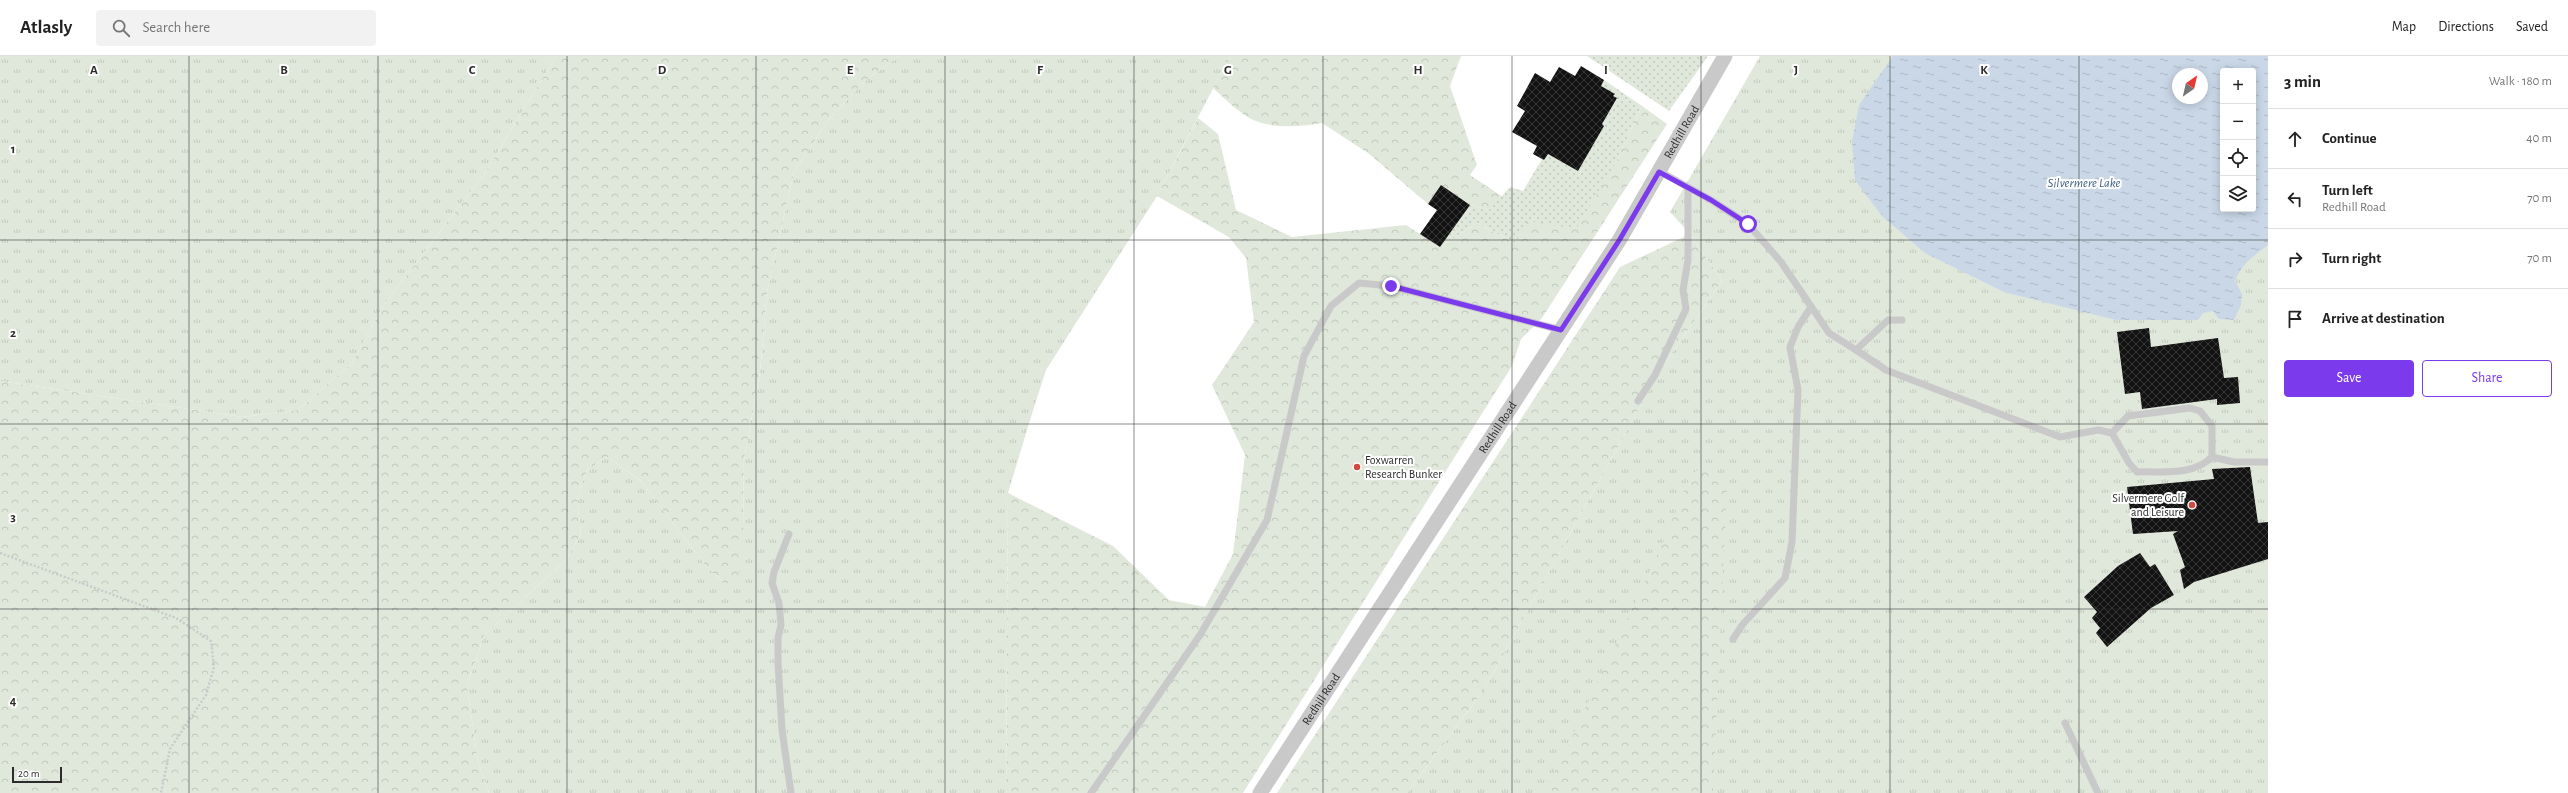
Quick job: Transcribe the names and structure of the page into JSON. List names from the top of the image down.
{
  "streets": {
    "street": ["Redhill Road"]
  },
  "water": ["Silvermere Lake"],
  "places": ["Foxwarren Research Bunker", "Silvermere Golf and Leisure"],
  "scale_bar": "20 m",
  "north": "top right",
  "page": {
    "header": "Atlasly",
    "search": "Search here",
    "nav": ["Map", "Directions", "Saved"],
    "heading": ["3 min", "Walk · 180 m"],
    "map_buttons": ["+", "−"],
    "list": [
      ["Continue", "40 m"],
      ["Turn left", "Redhill Road", "70 m"],
      ["Turn right", "70 m"],
      "Arrive at destination"
    ],
    "buttons": ["Save", "Share"],
    "scale": "20 m"
  },
  "grid": {
    "columns": [
      "A",
      "B",
      "C",
      "D",
      "E",
      "F",
      "G",
      "H",
      "I",
      "J",
      "K"
    ],
    "rows": [
      "1",
      "2",
      "3",
      "4"
    ]
  }
}
